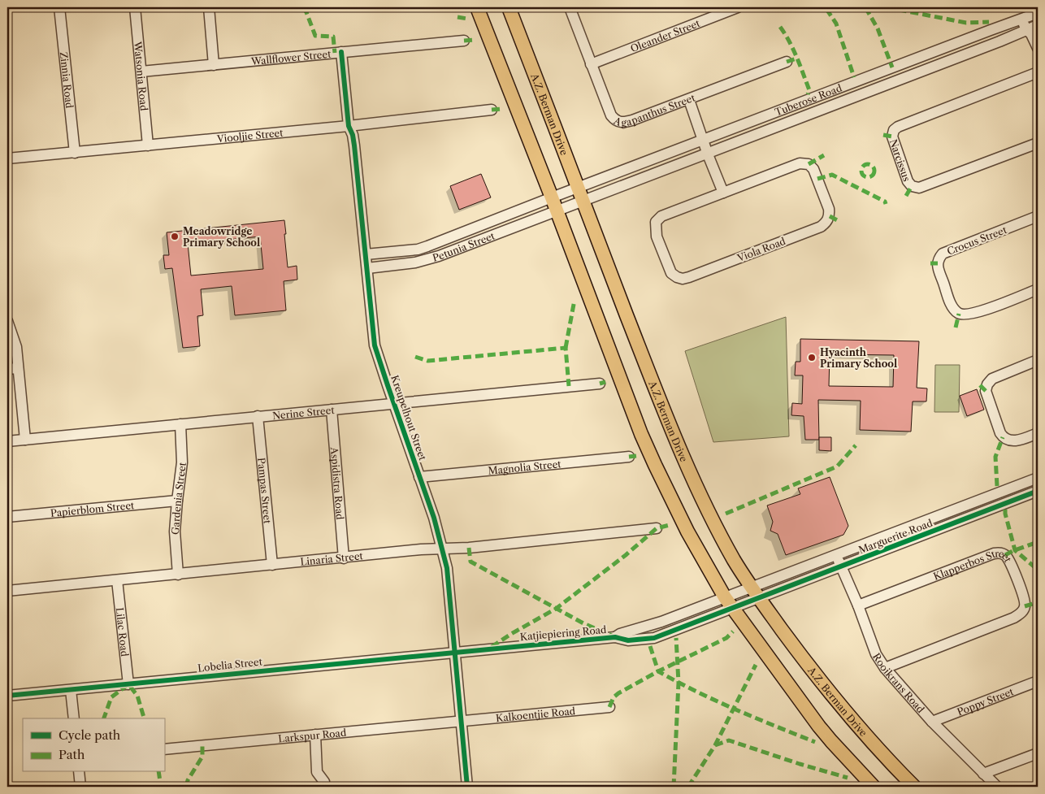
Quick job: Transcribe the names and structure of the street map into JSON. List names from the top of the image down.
{
  "streets": {
    "main road": ["A.Z. Berman Drive"],
    "street": [
      "Oleander Street",
      "Wallflower Street",
      "Watsonia Road",
      "Zinnia Road",
      "Tuberose Road",
      "Agapanthus Street",
      "Viooljie Street",
      "Narcissus",
      "Crocus Street",
      "Petunia Street",
      "Viola Road",
      "Nerine Street",
      "Kreupelhout Street",
      "Magnolia Street",
      "Aspidistra Road",
      "Pampas Street",
      "Gardenia Street",
      "Papierblom Street",
      "Marguerite Road",
      "Linaria Street",
      "Klapperbos Street",
      "Lilac Road",
      "Katjiepiering Road",
      "Lobelia Street",
      "Rooikrans Road",
      "Poppy Street",
      "Kalkoentjie Road",
      "Larkspur Road"
    ]
  },
  "crossings": [
    ["Oleander Street", "Agapanthus Street"],
    ["Wallflower Street", "Watsonia Road"],
    ["Wallflower Street", "Kreupelhout Street"],
    ["Watsonia Road", "Viooljie Street"],
    ["Zinnia Road", "Viooljie Street"],
    ["Tuberose Road", "A.Z. Berman Drive"],
    ["Tuberose Road", "Petunia Street"],
    ["A.Z. Berman Drive", "Petunia Street"],
    ["A.Z. Berman Drive", "Marguerite Road"],
    ["Viooljie Street", "Kreupelhout Street"],
    ["Petunia Street", "Kreupelhout Street"],
    ["Nerine Street", "Kreupelhout Street"],
    ["Nerine Street", "Aspidistra Road"],
    ["Nerine Street", "Pampas Street"],
    ["Nerine Street", "Gardenia Street"],
    ["Kreupelhout Street", "Magnolia Street"],
    ["Kreupelhout Street", "Linaria Street"],
    ["Kreupelhout Street", "Katjiepiering Road"],
    ["Kreupelhout Street", "Lobelia Street"],
    ["Kreupelhout Street", "Kalkoentjie Road"],
    ["Kreupelhout Street", "Larkspur Road"],
    ["Aspidistra Road", "Linaria Street"],
    ["Pampas Street", "Linaria Street"],
    ["Gardenia Street", "Papierblom Street"],
    ["Gardenia Street", "Linaria Street"],
    ["Marguerite Road", "Katjiepiering Road"],
    ["Marguerite Road", "Rooikrans Road"],
    ["Linaria Street", "Lilac Road"],
    ["Klapperbos Street", "Rooikrans Road"],
    ["Lilac Road", "Lobelia Street"],
    ["Katjiepiering Road", "Lobelia Street"],
    ["Rooikrans Road", "Poppy Street"],
    ["Kalkoentjie Road", "Larkspur Road"]
  ],
  "places": ["Meadowridge Primary School", "Hyacinth Primary School"],
  "legend": ["Cycle path", "Path"]
}
